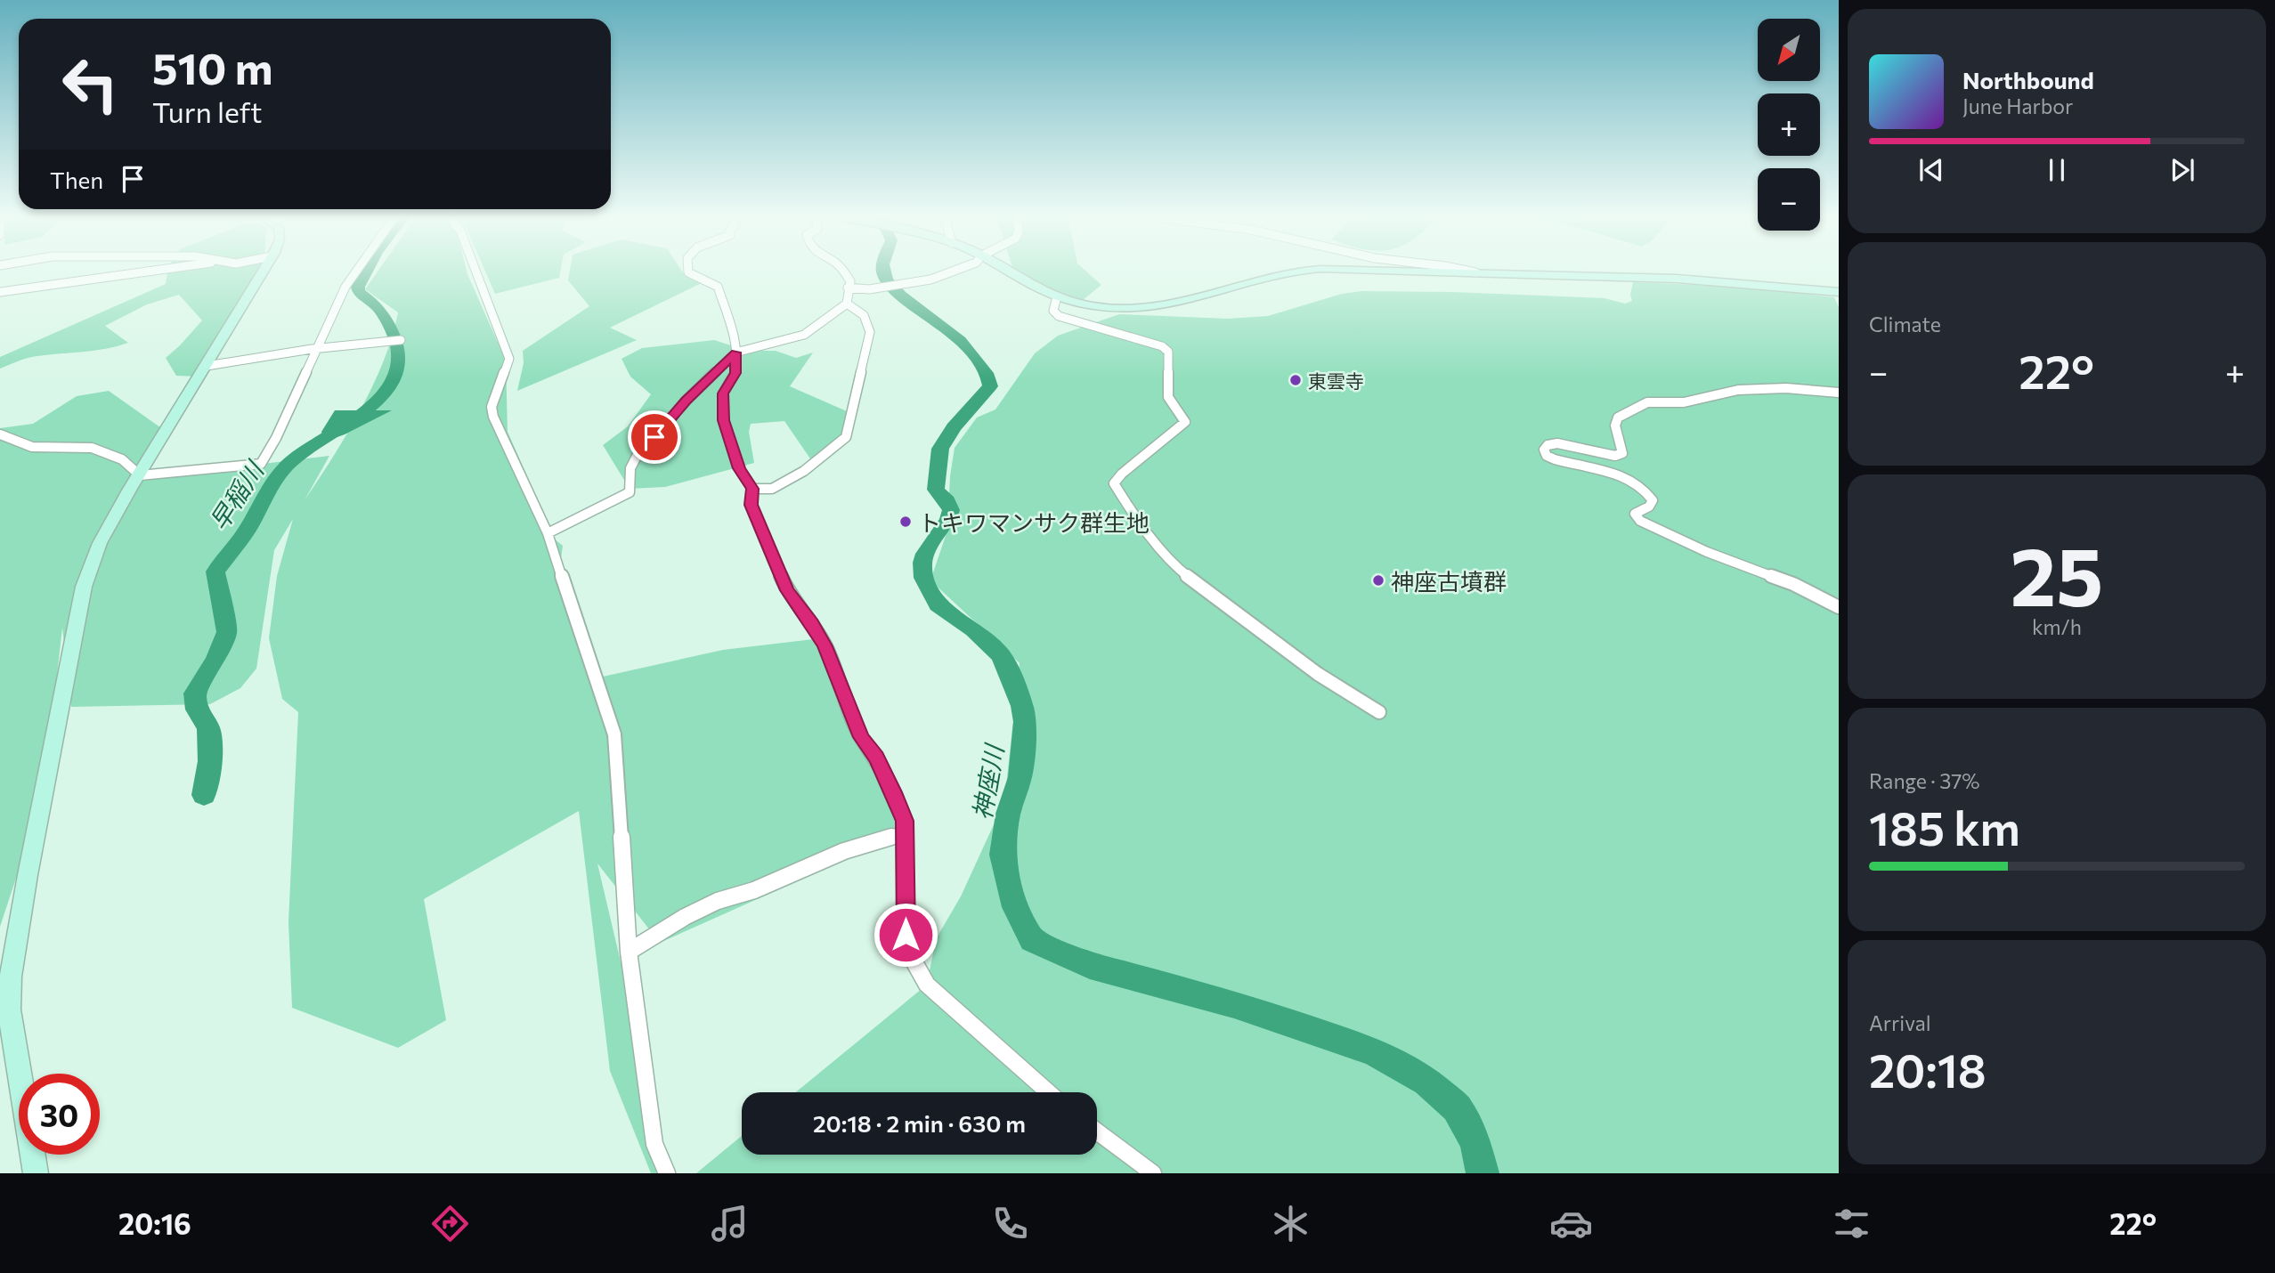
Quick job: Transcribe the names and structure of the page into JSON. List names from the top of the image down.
{
  "water": ["早稲川", "神座川"],
  "places": ["東雲寺", "トキワマンサク群生地", "神座古墳群"],
  "north": "bottom left",
  "page": {
    "map_buttons": ["+", "−"],
    "turn": ["510 m", "Turn left"],
    "song": ["Northbound", "June Harbor"],
    "then": "Then",
    "tile": [
      "Climate",
      ["25", "km/h"],
      ["Range · 37%", "185 km"],
      ["Arrival", "20:18"]
    ],
    "heat": ["−", "22°", "+"],
    "limit": "30",
    "trip": "20:18 · 2 min · 630 m",
    "tabs": ["20:16", "22°"]
  }
}
